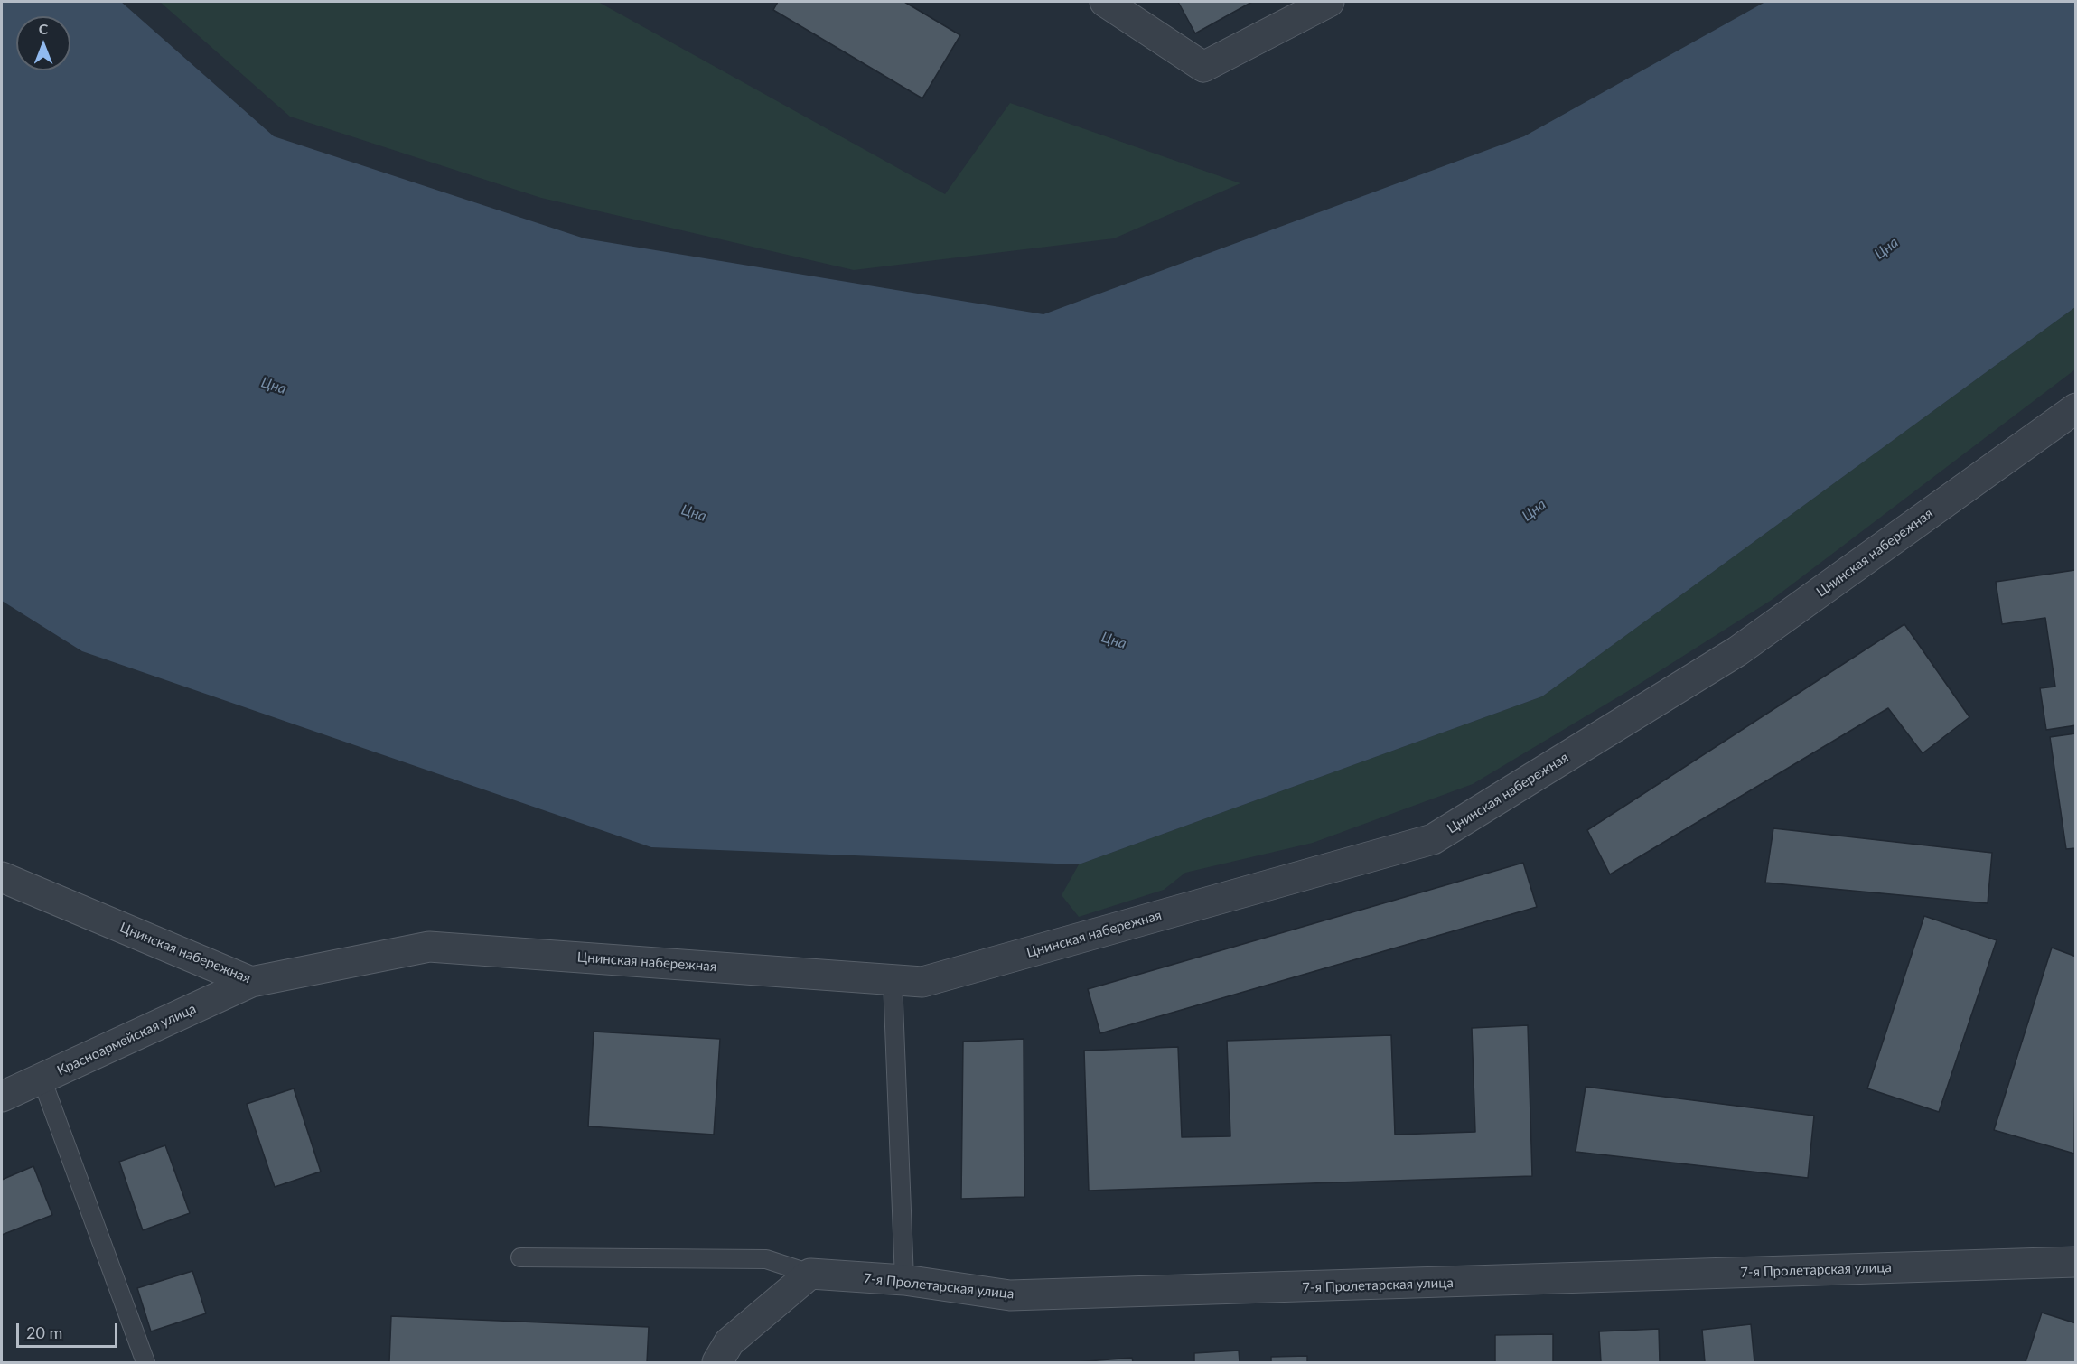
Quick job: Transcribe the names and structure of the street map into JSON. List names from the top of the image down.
{
  "streets": {
    "street": ["Цнинская набережная", "Красноармейская улица", "7-я Пролетарская улица"]
  },
  "crossings": [
    ["Цнинская набережная", "Красноармейская улица"]
  ],
  "water": ["Цна"],
  "scale_bar": "20 m",
  "north": "top"
}
